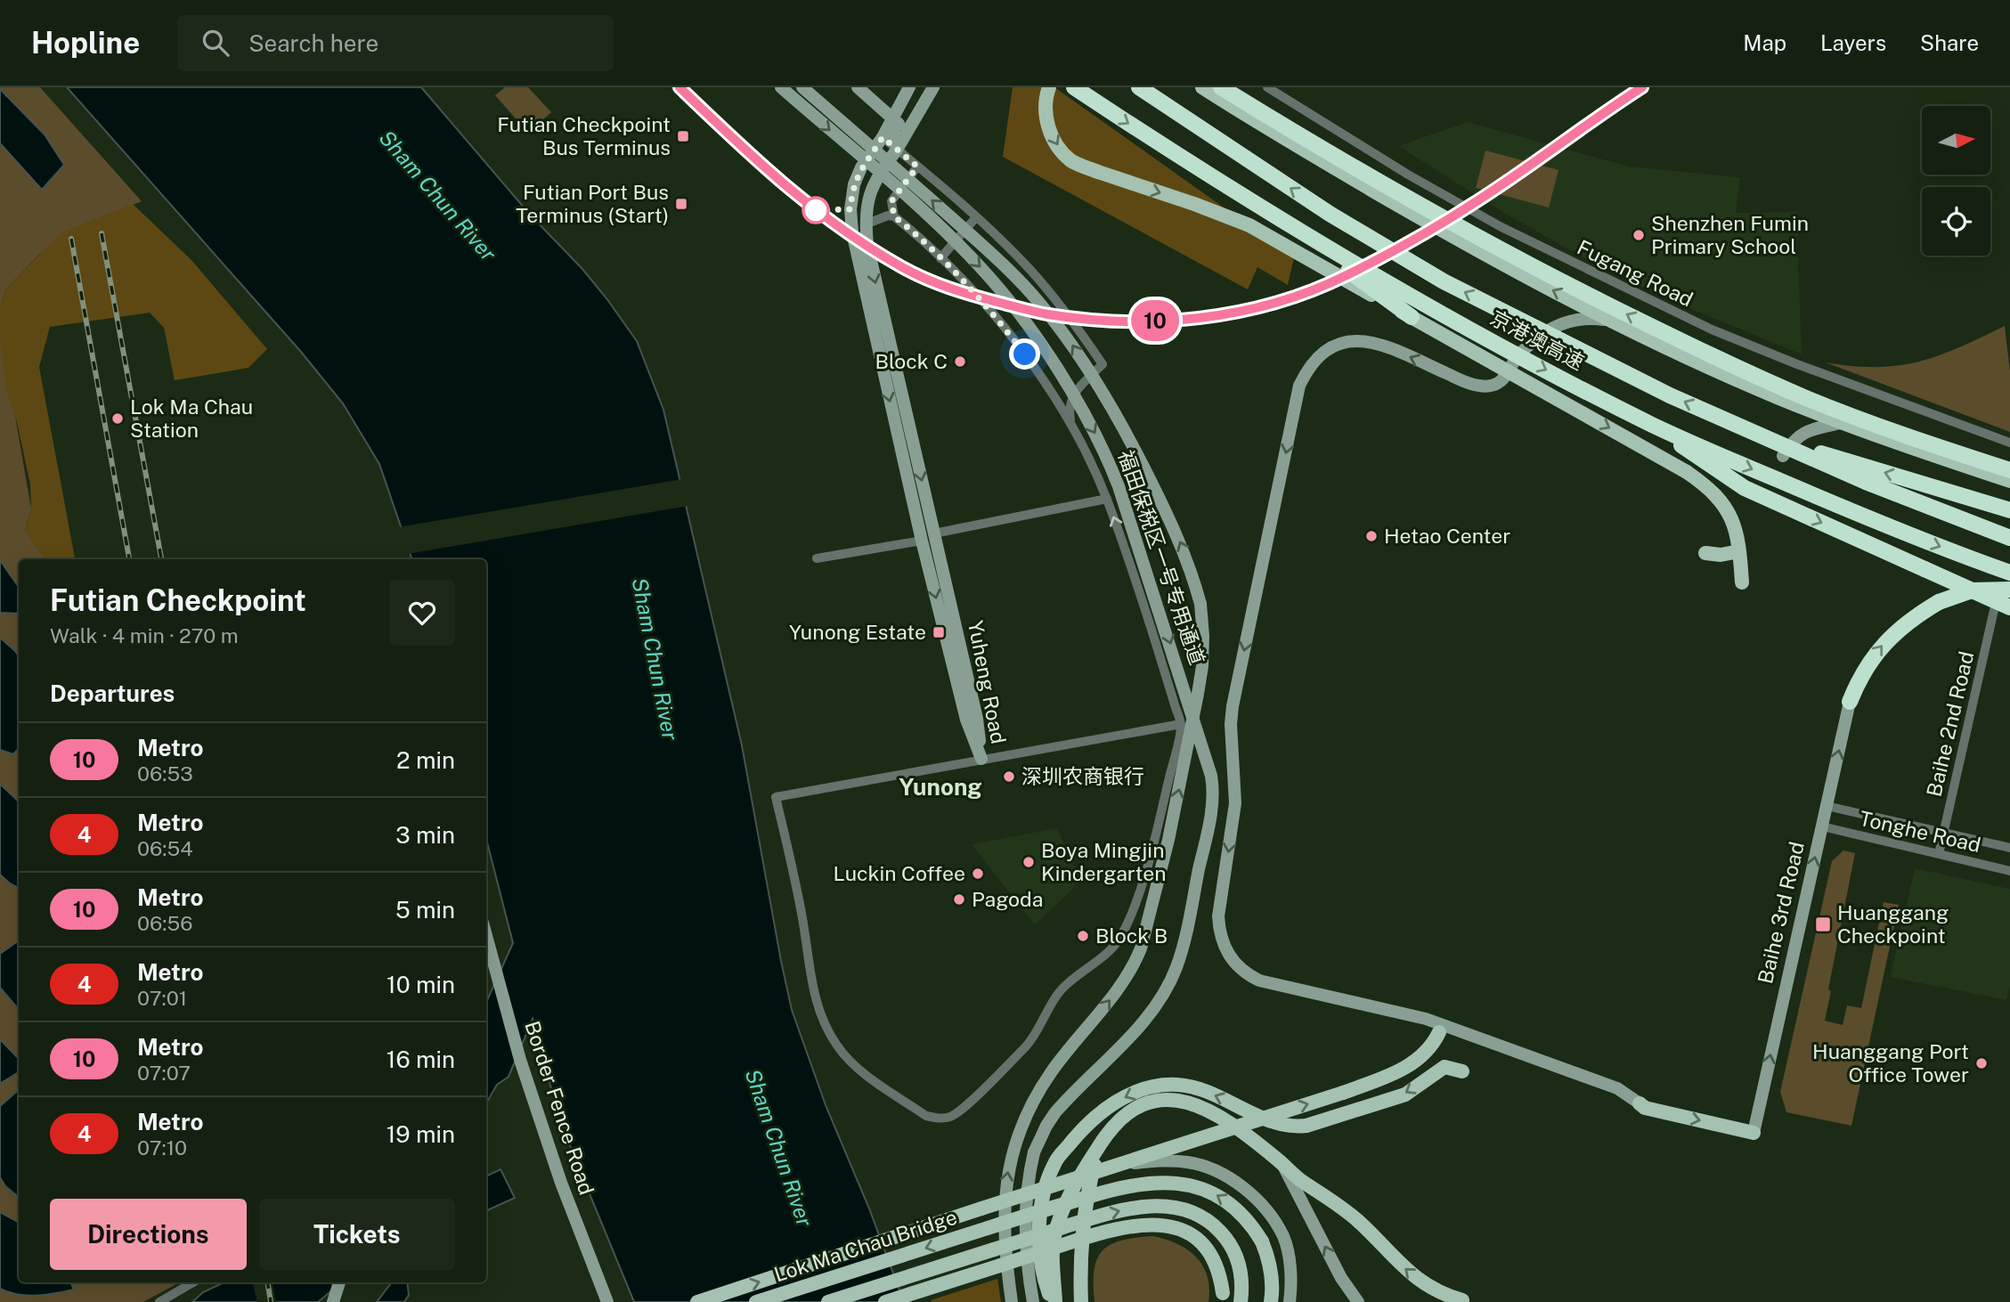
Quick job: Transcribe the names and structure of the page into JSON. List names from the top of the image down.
{
  "streets": {
    "highway": ["京港澳高速"],
    "main road": ["Lok Ma Chau Bridge"],
    "street": [
      "Fugang Road",
      "福田保税区一号专用通道",
      "Yuheng Road",
      "Baihe 2nd Road",
      "Tonghe Road",
      "Baihe 3rd Road",
      "Border Fence Road"
    ]
  },
  "crossings": [
    ["Baihe 2nd Road", "Tonghe Road"],
    ["Tonghe Road", "Baihe 3rd Road"]
  ],
  "one_way": ["Yuheng Road", "Baihe 3rd Road"],
  "districts": ["Yunong"],
  "water": ["Sham Chun River"],
  "places": {
    "transit": [
      "Futian Checkpoint Bus Terminus",
      "Futian Port Bus Terminus (Start)",
      "Yunong Estate",
      "Huanggang Checkpoint"
    ],
    "other": [
      "Shenzhen Fumin Primary School",
      "Block C",
      "Lok Ma Chau Station",
      "Hetao Center",
      "深圳农商银行",
      "Boya Mingjin Kindergarten",
      "Luckin Coffee",
      "Pagoda",
      "Block B",
      "Huanggang Port Office Tower"
    ]
  },
  "lines": ["metro line 10"],
  "north": "right",
  "page": {
    "header": "Hopline",
    "search": "Search here",
    "nav": ["Map", "Layers", "Share"],
    "on_map": "10",
    "heading": [
      ["Futian Checkpoint", "Walk · 4 min · 270 m"],
      "Departures"
    ],
    "list": [
      {
        "mark": "10",
        "name": "Metro",
        "note": "06:53",
        "value": "2 min"
      },
      {
        "mark": "4",
        "name": "Metro",
        "note": "06:54",
        "value": "3 min"
      },
      {
        "mark": "10",
        "name": "Metro",
        "note": "06:56",
        "value": "5 min"
      },
      {
        "mark": "4",
        "name": "Metro",
        "note": "07:01",
        "value": "10 min"
      },
      {
        "mark": "10",
        "name": "Metro",
        "note": "07:07",
        "value": "16 min"
      },
      {
        "mark": "4",
        "name": "Metro",
        "note": "07:10",
        "value": "19 min"
      }
    ],
    "buttons": ["Directions", "Tickets"]
  }
}
